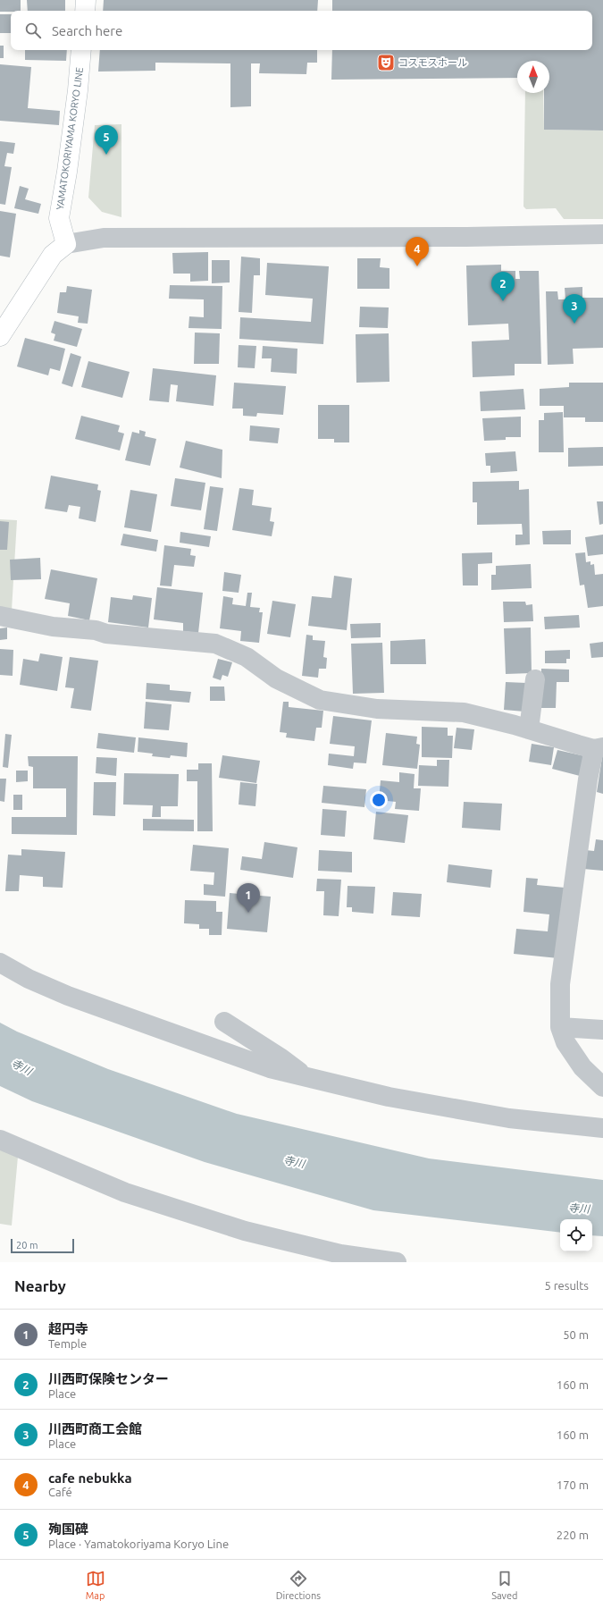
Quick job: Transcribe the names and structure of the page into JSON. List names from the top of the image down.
{
  "streets": {
    "main road": ["YAMATOKORIYAMA KORYO LINE"]
  },
  "water": ["寺川"],
  "places": {
    "theatre": ["コスモスホール"]
  },
  "scale_bar": "20 m",
  "north": "top",
  "page": {
    "search": "Search here",
    "pins": [
      "5",
      "4",
      "2",
      "3",
      "1"
    ],
    "scale": "20 m",
    "heading": ["Nearby", "5 results"],
    "list": [
      {
        "mark": "1",
        "name": "超円寺",
        "note": "Temple",
        "value": "50 m"
      },
      {
        "mark": "2",
        "name": "川西町保険センター",
        "note": "Place",
        "value": "160 m"
      },
      {
        "mark": "3",
        "name": "川西町商工会館",
        "note": "Place",
        "value": "160 m"
      },
      {
        "mark": "4",
        "name": "cafe nebukka",
        "note": "Café",
        "value": "170 m"
      },
      {
        "mark": "5",
        "name": "殉国碑",
        "note": "Place · Yamatokoriyama Koryo Line",
        "value": "220 m"
      }
    ],
    "nav": ["Map", "Directions", "Saved"]
  }
}
